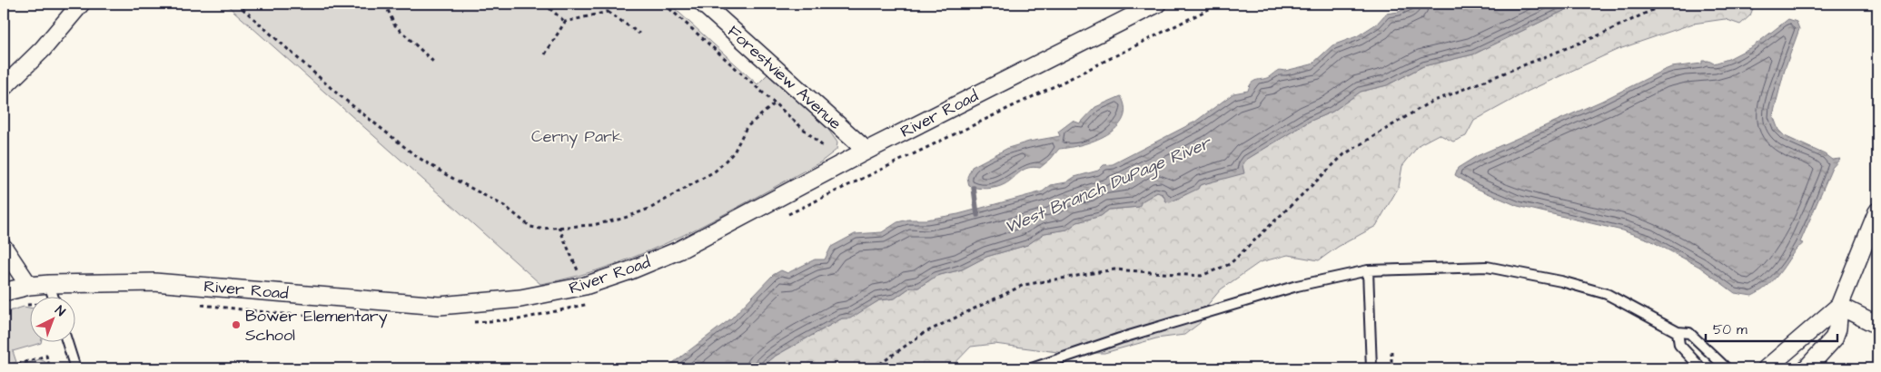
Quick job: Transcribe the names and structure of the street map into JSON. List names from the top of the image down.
{
  "streets": {
    "street": ["Forestview Avenue", "River Road"]
  },
  "crossings": [
    ["Forestview Avenue", "River Road"]
  ],
  "water": ["West Branch DuPage River"],
  "parks": ["Cerny Park"],
  "places": ["Bower Elementary School"],
  "scale_bar": "50 m",
  "north": "top right"
}
